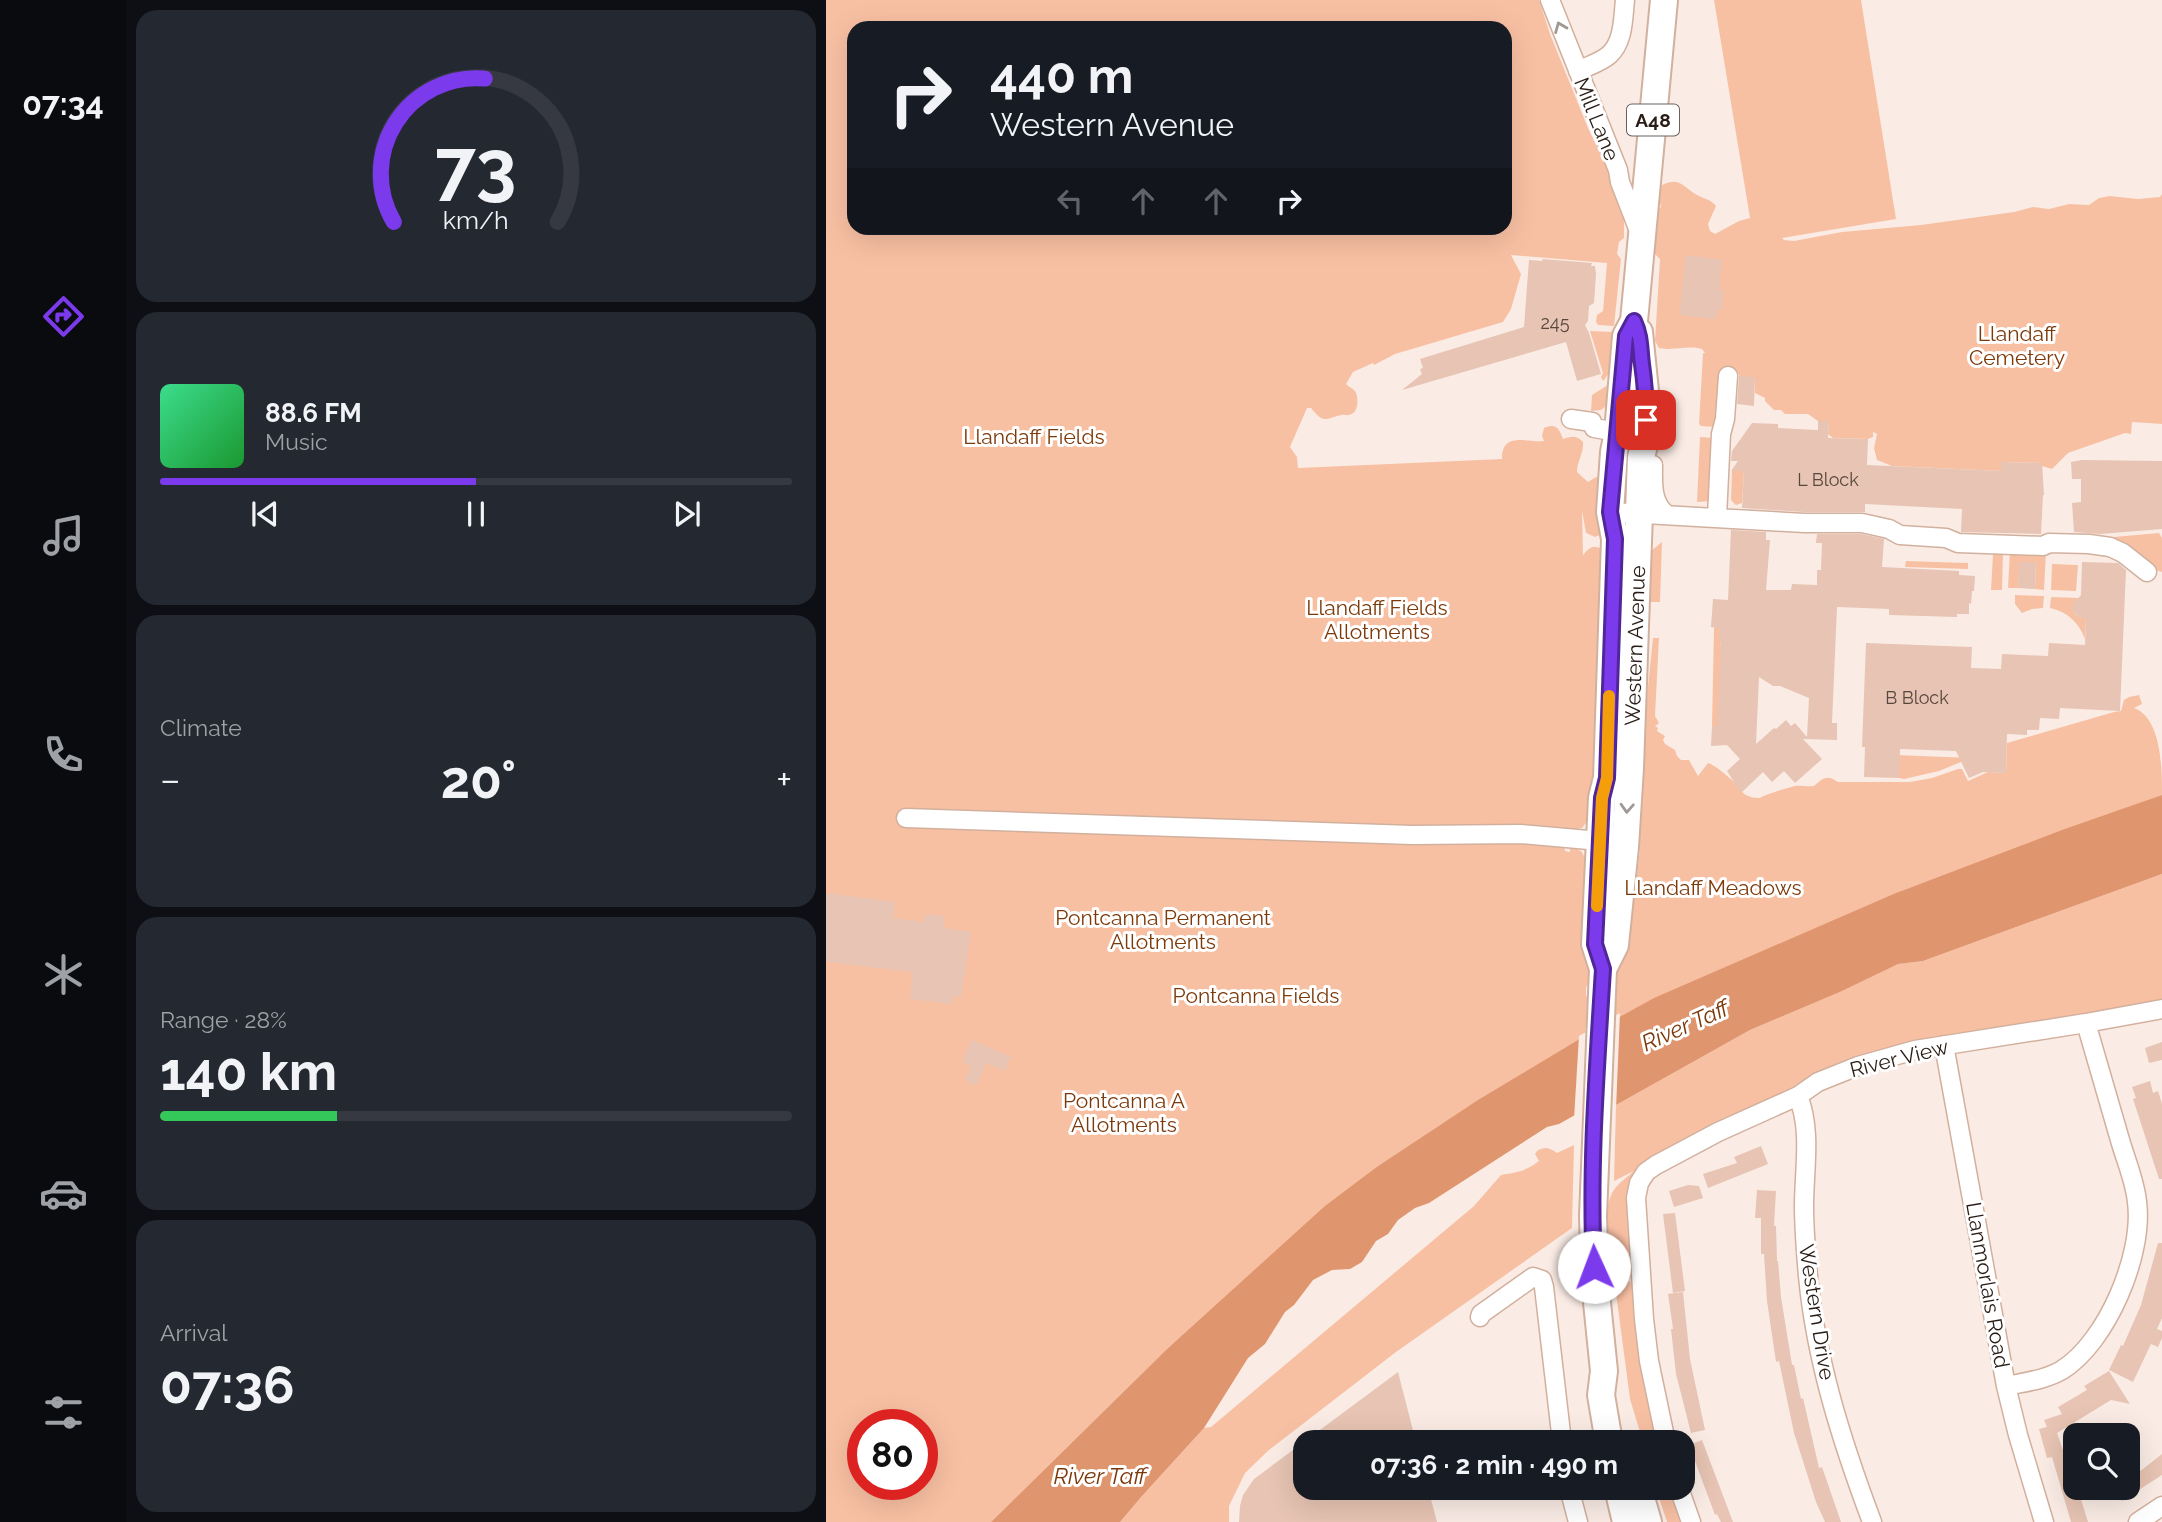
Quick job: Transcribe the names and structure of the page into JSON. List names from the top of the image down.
{
  "streets": {
    "highway": ["A48", "Western Avenue"],
    "street": [
      "Mill Lane",
      "River View",
      "Llanmorlais Road",
      "Western Drive"
    ]
  },
  "crossings": [
    ["Mill Lane", "Western Avenue"],
    ["River View", "Llanmorlais Road"],
    ["River View", "Western Drive"]
  ],
  "water": ["River Taff"],
  "parks": [
    "Llandaff Cemetery",
    "Llandaff Fields",
    "Llandaff Fields Allotments",
    "Llandaff Meadows",
    "Pontcanna Permanent Allotments",
    "Pontcanna Fields",
    "Pontcanna A Allotments"
  ],
  "house_numbers": ["245", "L Block", "B Block"],
  "page": {
    "tabs": "07:34",
    "turn": ["440 m", "Western Avenue"],
    "song": ["88.6 FM", "Music"],
    "tile": [
      "Climate",
      ["Range · 28%", "140 km"],
      ["Arrival", "07:36"]
    ],
    "heat": ["−", "20°", "+"],
    "limit": "80",
    "trip": "07:36 · 2 min · 490 m",
    "gauge": ["73", "km/h"]
  }
}
